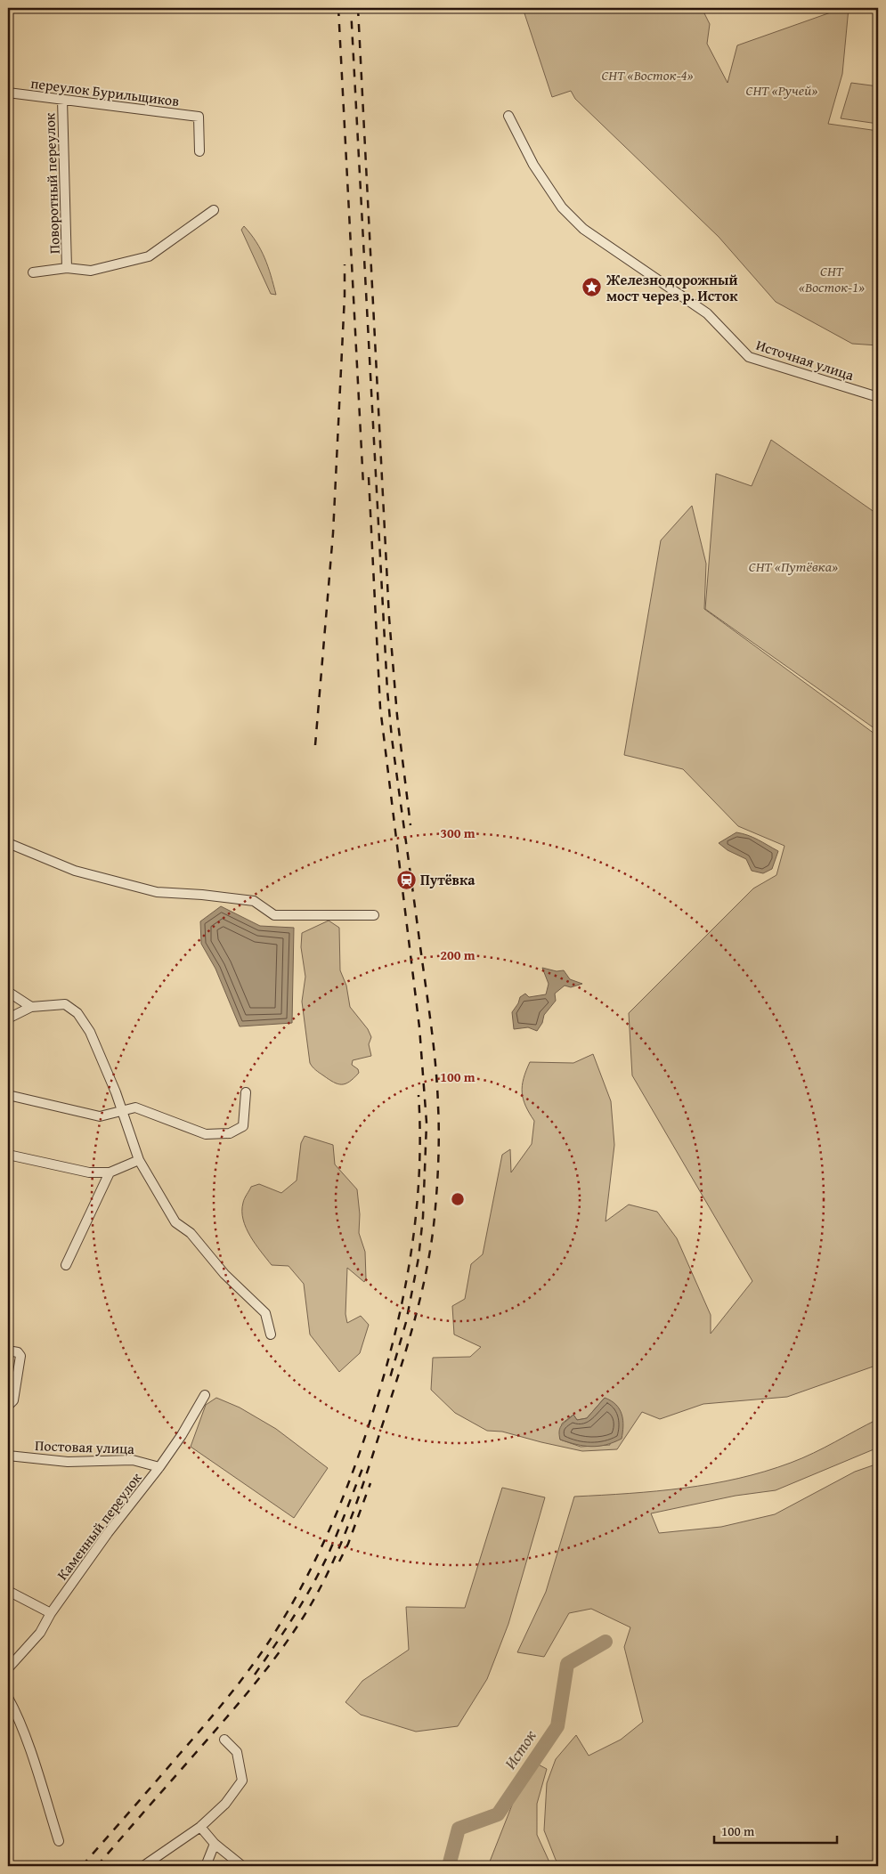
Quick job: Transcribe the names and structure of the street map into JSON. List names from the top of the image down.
{
  "streets": {
    "street": [
      "переулок Бурильщиков",
      "Поворотный переулок",
      "Источная улица",
      "Постовая улица",
      "Каменный переулок"
    ]
  },
  "crossings": [
    ["переулок Бурильщиков", "Поворотный переулок"],
    ["Постовая улица", "Каменный переулок"]
  ],
  "water": ["Исток"],
  "parks": [
    "СНТ «Восток-4»",
    "СНТ «Ручей»",
    "СНТ «Восток-1»",
    "СНТ «Путёвка»"
  ],
  "places": {
    "place": ["Железнодорожный мост через р. Исток"],
    "station": ["Путёвка"]
  },
  "scale_bar": "100 m",
  "rings": ["300 m", "200 m", "100 m"]
}
